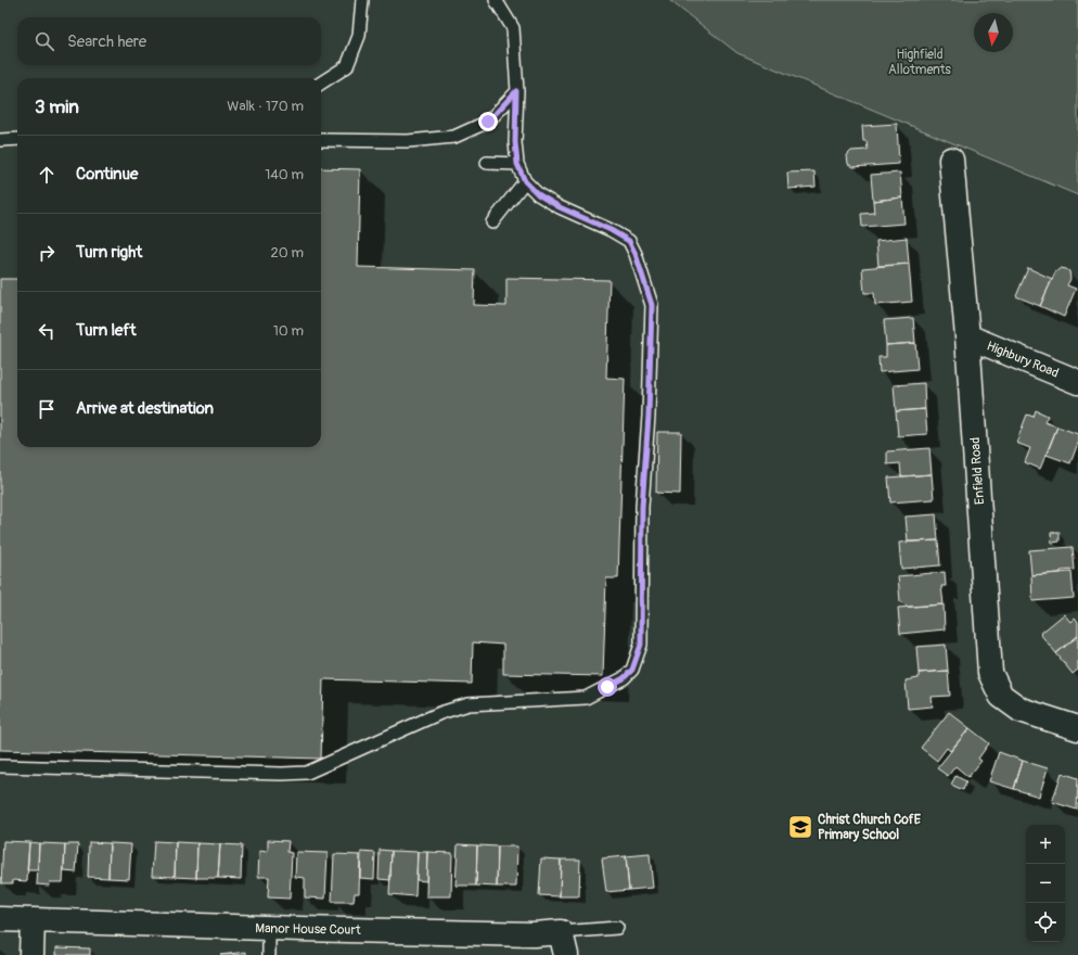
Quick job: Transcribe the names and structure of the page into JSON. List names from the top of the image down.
{
  "streets": {
    "street": ["Highbury Road", "Enfield Road", "Manor House Court"]
  },
  "crossings": [
    ["Highbury Road", "Enfield Road"]
  ],
  "parks": ["Highfield Allotments"],
  "places": {
    "school or university": ["Christ Church CofE Primary School"]
  },
  "north": "bottom",
  "page": {
    "search": "Search here",
    "heading": ["3 min", "Walk · 170 m"],
    "list": [
      ["Continue", "140 m"],
      ["Turn right", "20 m"],
      ["Turn left", "10 m"],
      "Arrive at destination"
    ],
    "map_buttons": ["+", "−"]
  }
}
